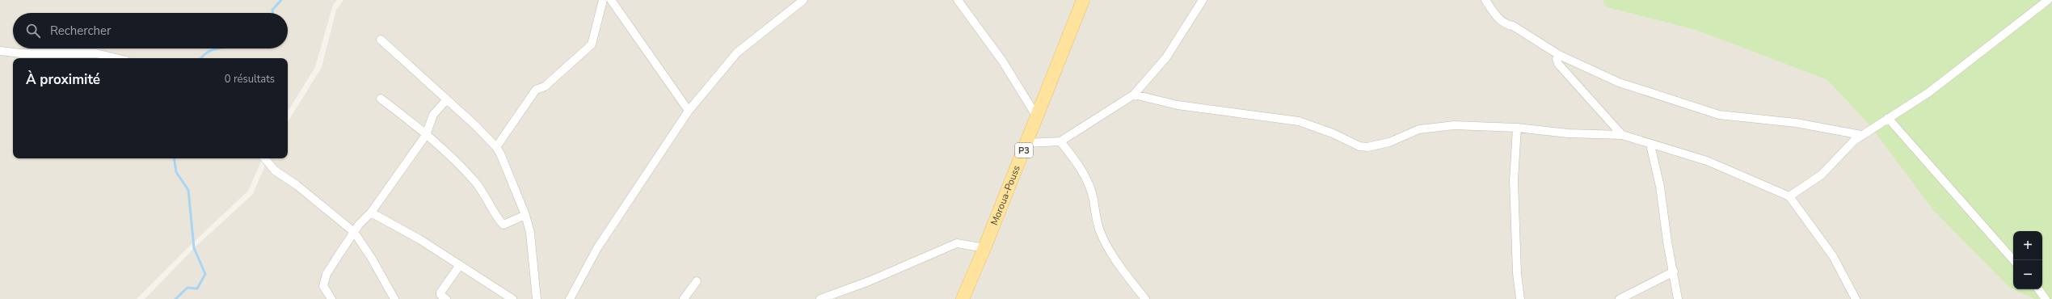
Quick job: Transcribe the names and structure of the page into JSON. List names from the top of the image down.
{
  "streets": {
    "main road": ["P3", "Moroua-Pouss"]
  },
  "page": {
    "search": "Rechercher",
    "heading": ["À proximité", "0 résultats"],
    "map_buttons": ["+", "−"]
  }
}
